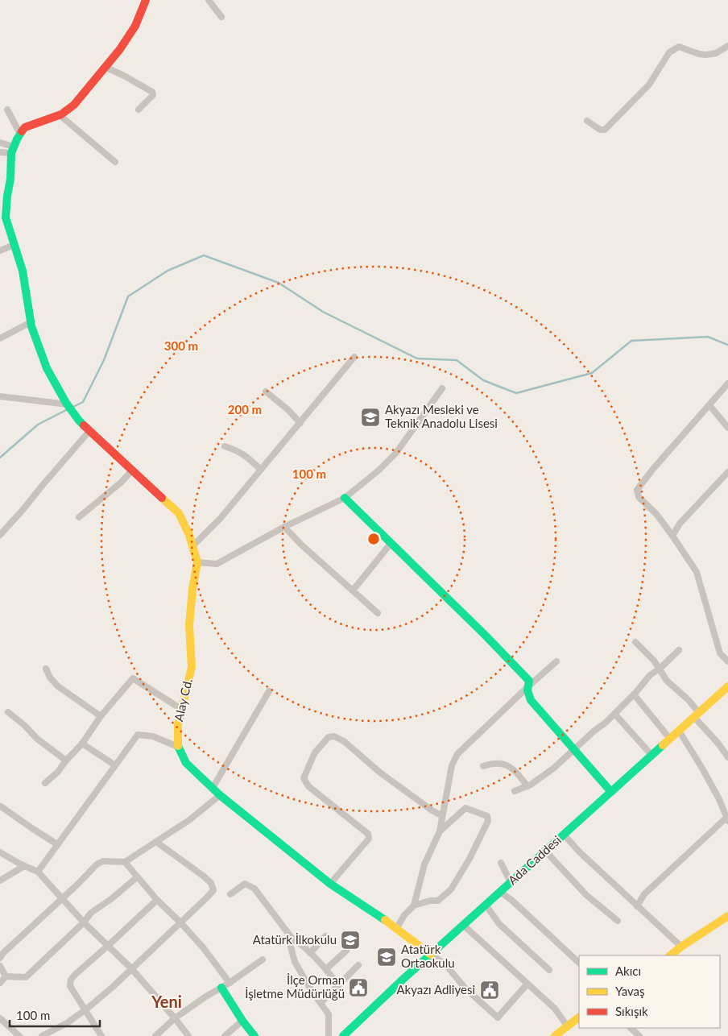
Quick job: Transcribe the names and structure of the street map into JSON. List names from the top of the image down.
{
  "streets": {
    "street": ["Alay Cd.", "Ada Caddesi"]
  },
  "crossings": [
    ["Alay Cd.", "Ada Caddesi"]
  ],
  "districts": ["Yeni"],
  "places": {
    "school or university": ["Akyazı Mesleki ve Teknik Anadolu Lisesi", "Atatürk İlkokulu", "Atatürk Ortaokulu"],
    "public building": ["İlçe Orman İşletme Müdürlüğü", "Akyazı Adliyesi"]
  },
  "legend": ["Akıcı", "Yavaş", "Sıkışık"],
  "scale_bar": "100 m",
  "rings": ["300 m", "200 m", "100 m"]
}
